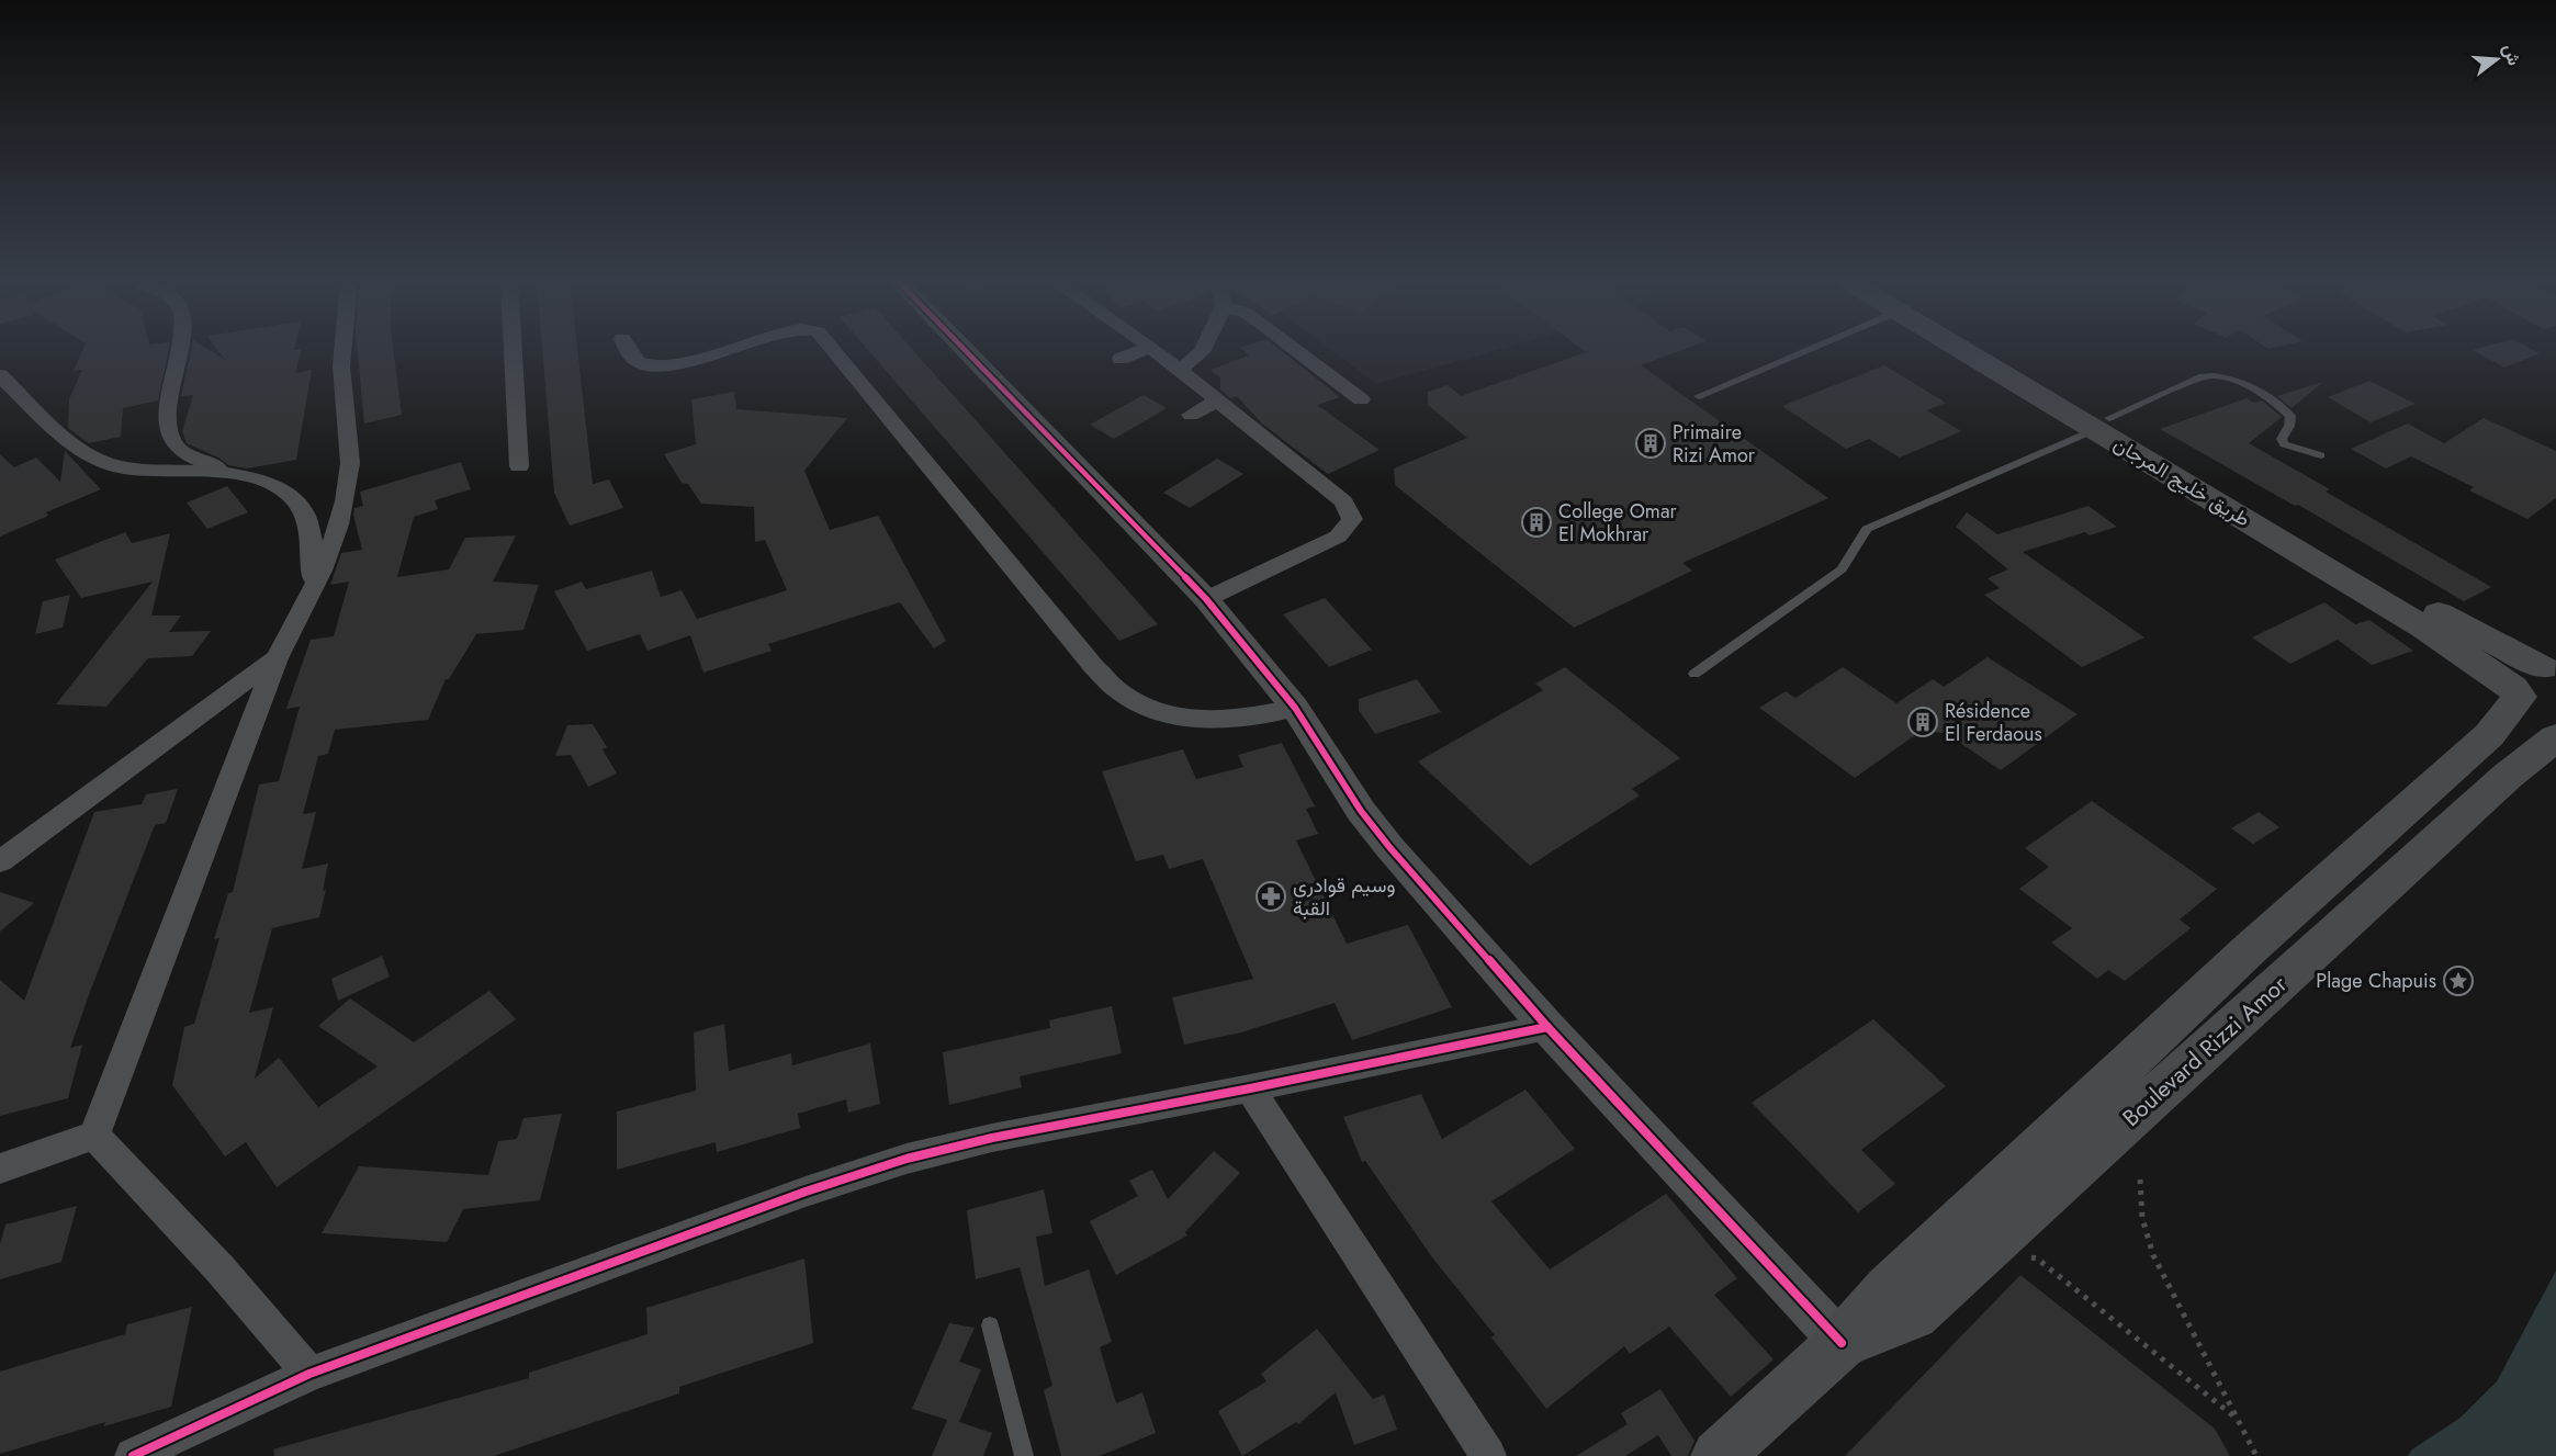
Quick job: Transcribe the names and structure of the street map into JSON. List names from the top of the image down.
{
  "streets": {
    "main road": ["طريق خليج المرجان", "Boulevard Rizzi Amor"]
  },
  "crossings": [
    ["طريق خليج المرجان", "Boulevard Rizzi Amor"]
  ],
  "places": {
    "building": ["Primaire Rizi Amor", "College Omar El Mokhrar", "Résidence El Ferdaous"],
    "pharmacy": ["وسيم قوادري القبة"],
    "place": ["Plage Chapuis"]
  },
  "north": "right"
}
